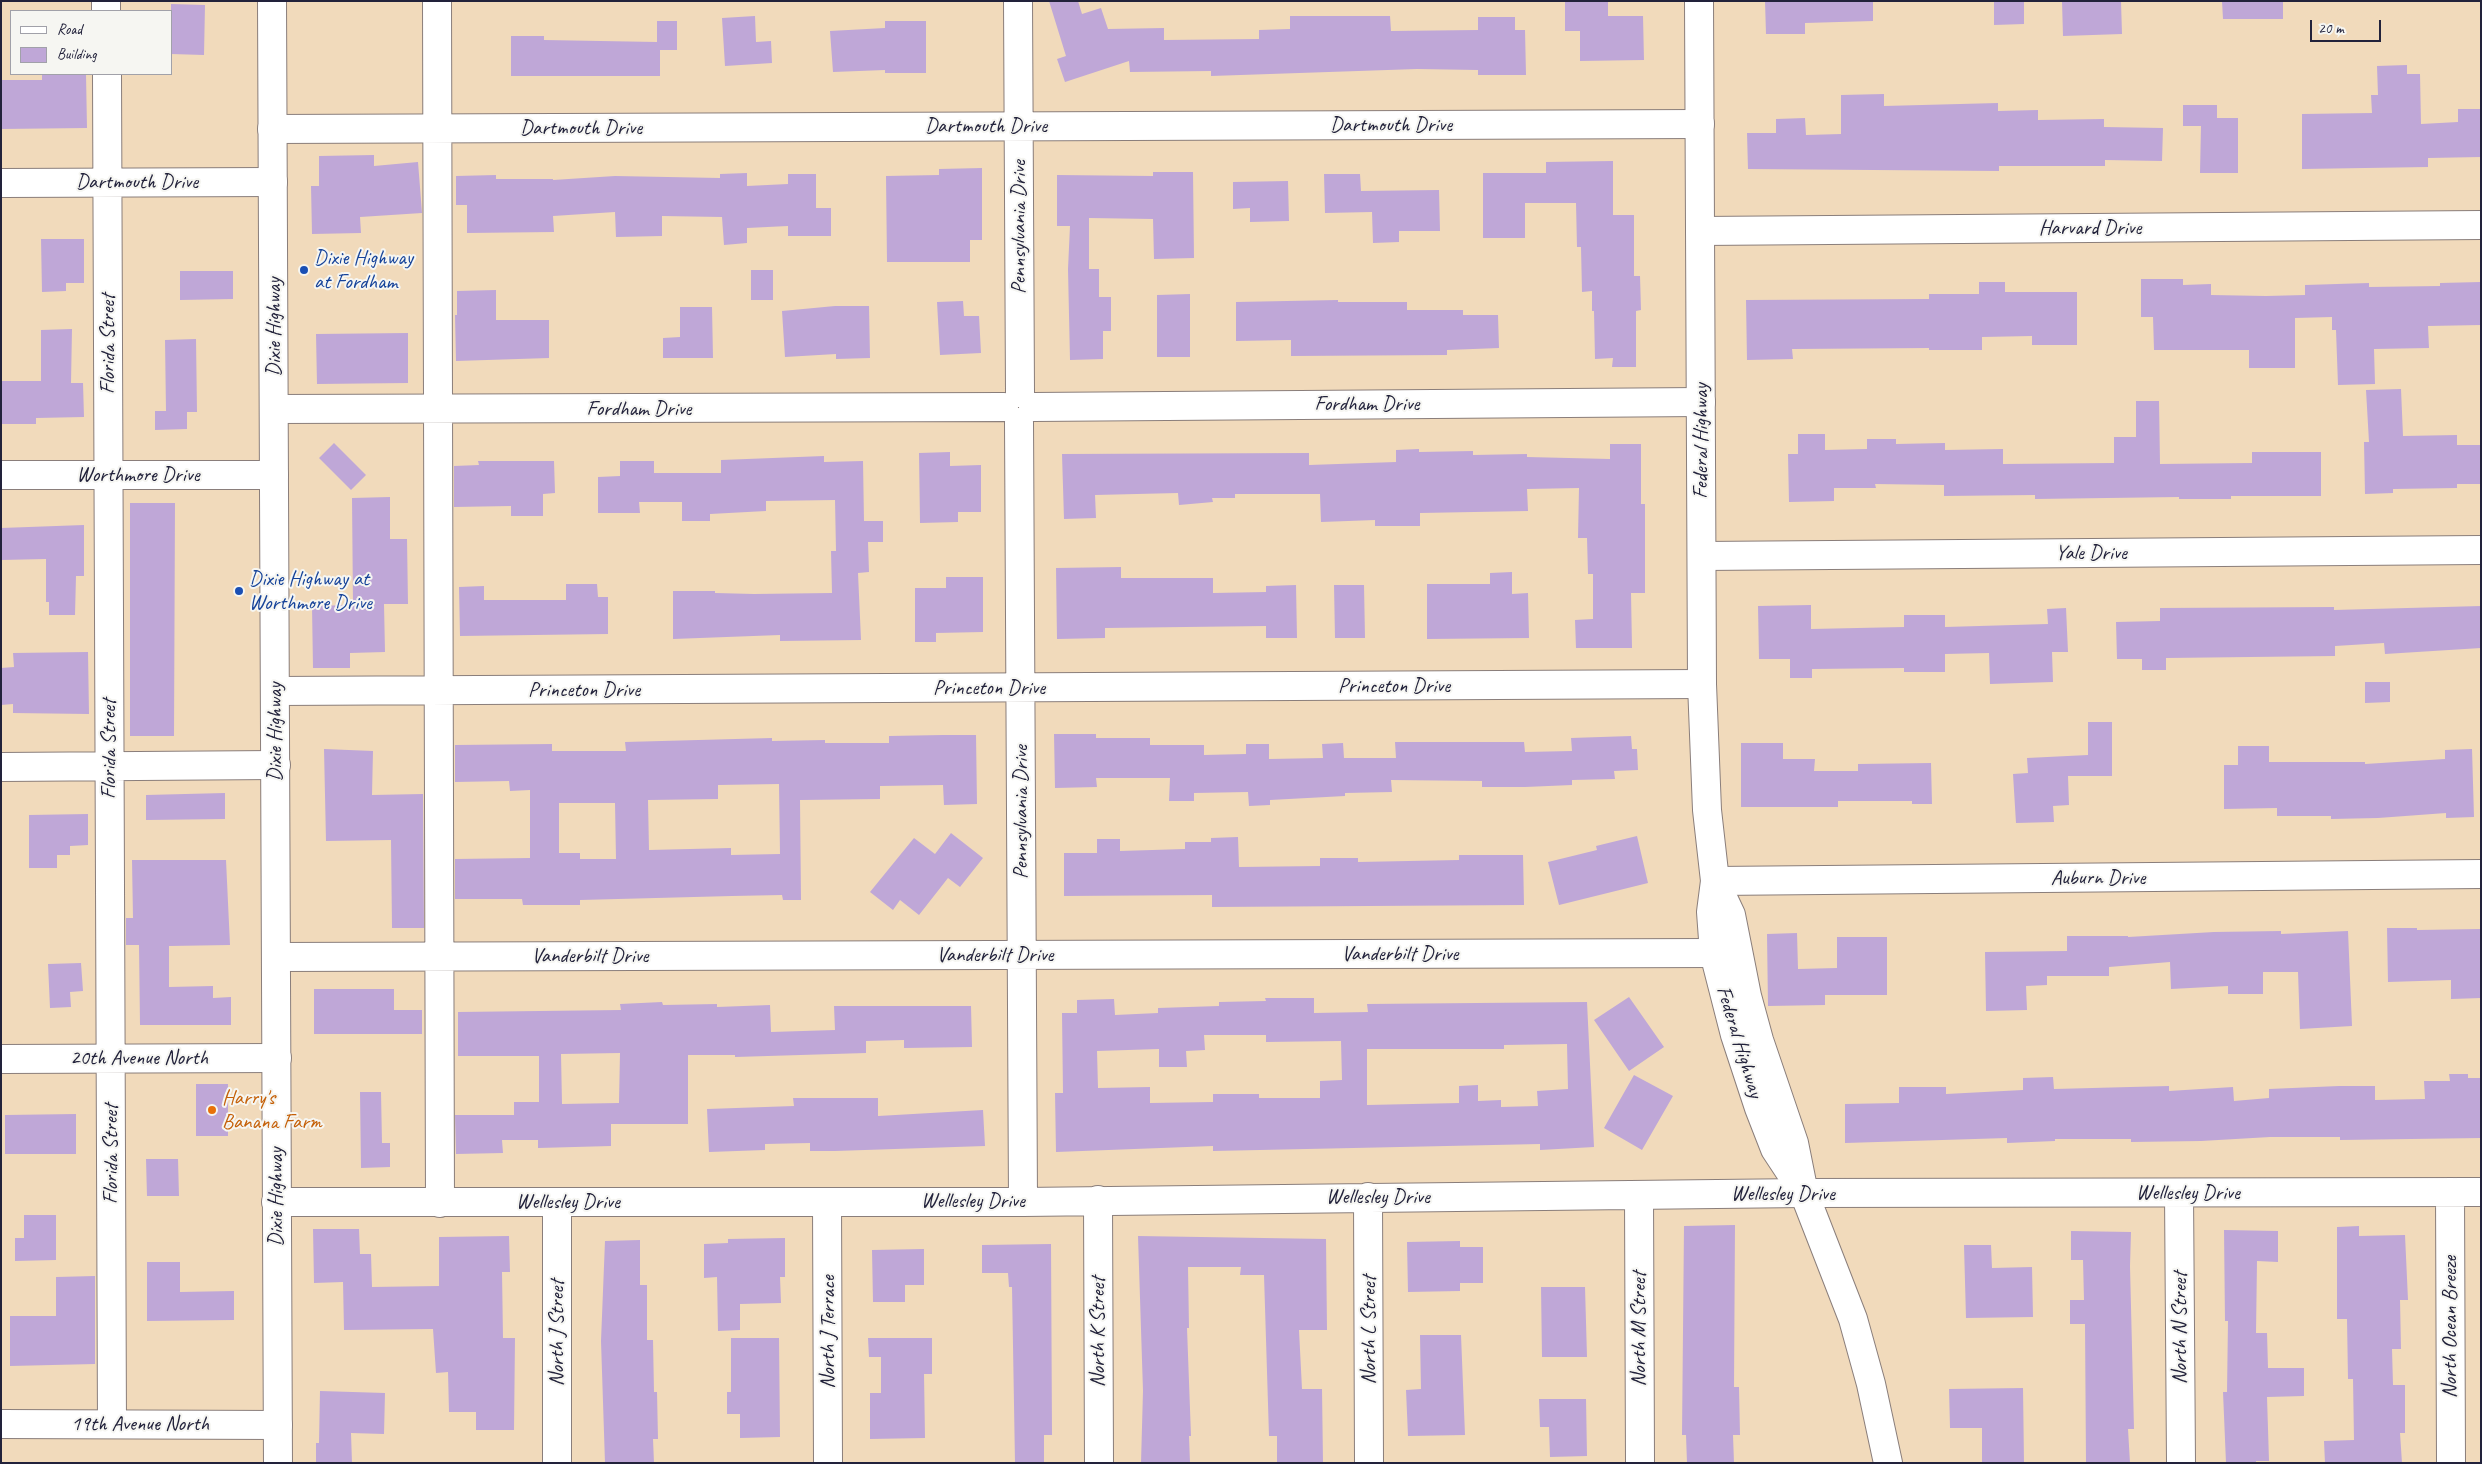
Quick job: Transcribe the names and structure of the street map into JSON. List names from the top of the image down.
{
  "streets": {
    "street": [
      "Dartmouth Drive",
      "Pennsylvania Drive",
      "Harvard Drive",
      "Dixie Highway",
      "Florida Street",
      "Fordham Drive",
      "Federal Highway",
      "Worthmore Drive",
      "Yale Drive",
      "Princeton Drive",
      "Auburn Drive",
      "Vanderbilt Drive",
      "20th Avenue North",
      "Wellesley Drive",
      "North Ocean Breeze",
      "North N Street",
      "North M Street",
      "North L Street",
      "North J Terrace",
      "North K Street",
      "North J Street",
      "19th Avenue North"
    ]
  },
  "crossings": [
    ["Dartmouth Drive", "Pennsylvania Drive"],
    ["Dartmouth Drive", "Dixie Highway"],
    ["Dartmouth Drive", "Florida Street"],
    ["Dartmouth Drive", "Federal Highway"],
    ["Pennsylvania Drive", "Fordham Drive"],
    ["Pennsylvania Drive", "Princeton Drive"],
    ["Pennsylvania Drive", "Vanderbilt Drive"],
    ["Pennsylvania Drive", "Wellesley Drive"],
    ["Harvard Drive", "Federal Highway"],
    ["Dixie Highway", "Fordham Drive"],
    ["Dixie Highway", "Worthmore Drive"],
    ["Dixie Highway", "Princeton Drive"],
    ["Dixie Highway", "Vanderbilt Drive"],
    ["Dixie Highway", "20th Avenue North"],
    ["Dixie Highway", "Wellesley Drive"],
    ["Dixie Highway", "19th Avenue North"],
    ["Florida Street", "Worthmore Drive"],
    ["Florida Street", "20th Avenue North"],
    ["Florida Street", "19th Avenue North"],
    ["Fordham Drive", "Federal Highway"],
    ["Federal Highway", "Yale Drive"],
    ["Federal Highway", "Princeton Drive"],
    ["Federal Highway", "Auburn Drive"],
    ["Federal Highway", "Vanderbilt Drive"],
    ["Federal Highway", "Wellesley Drive"],
    ["Wellesley Drive", "North Ocean Breeze"],
    ["Wellesley Drive", "North N Street"],
    ["Wellesley Drive", "North M Street"],
    ["Wellesley Drive", "North L Street"],
    ["Wellesley Drive", "North J Terrace"],
    ["Wellesley Drive", "North K Street"],
    ["Wellesley Drive", "North J Street"]
  ],
  "places": ["Dixie Highway at Fordham", "Dixie Highway at Worthmore Drive", "Harry's Banana Farm"],
  "legend": ["Road", "Building"],
  "scale_bar": "20 m"
}
